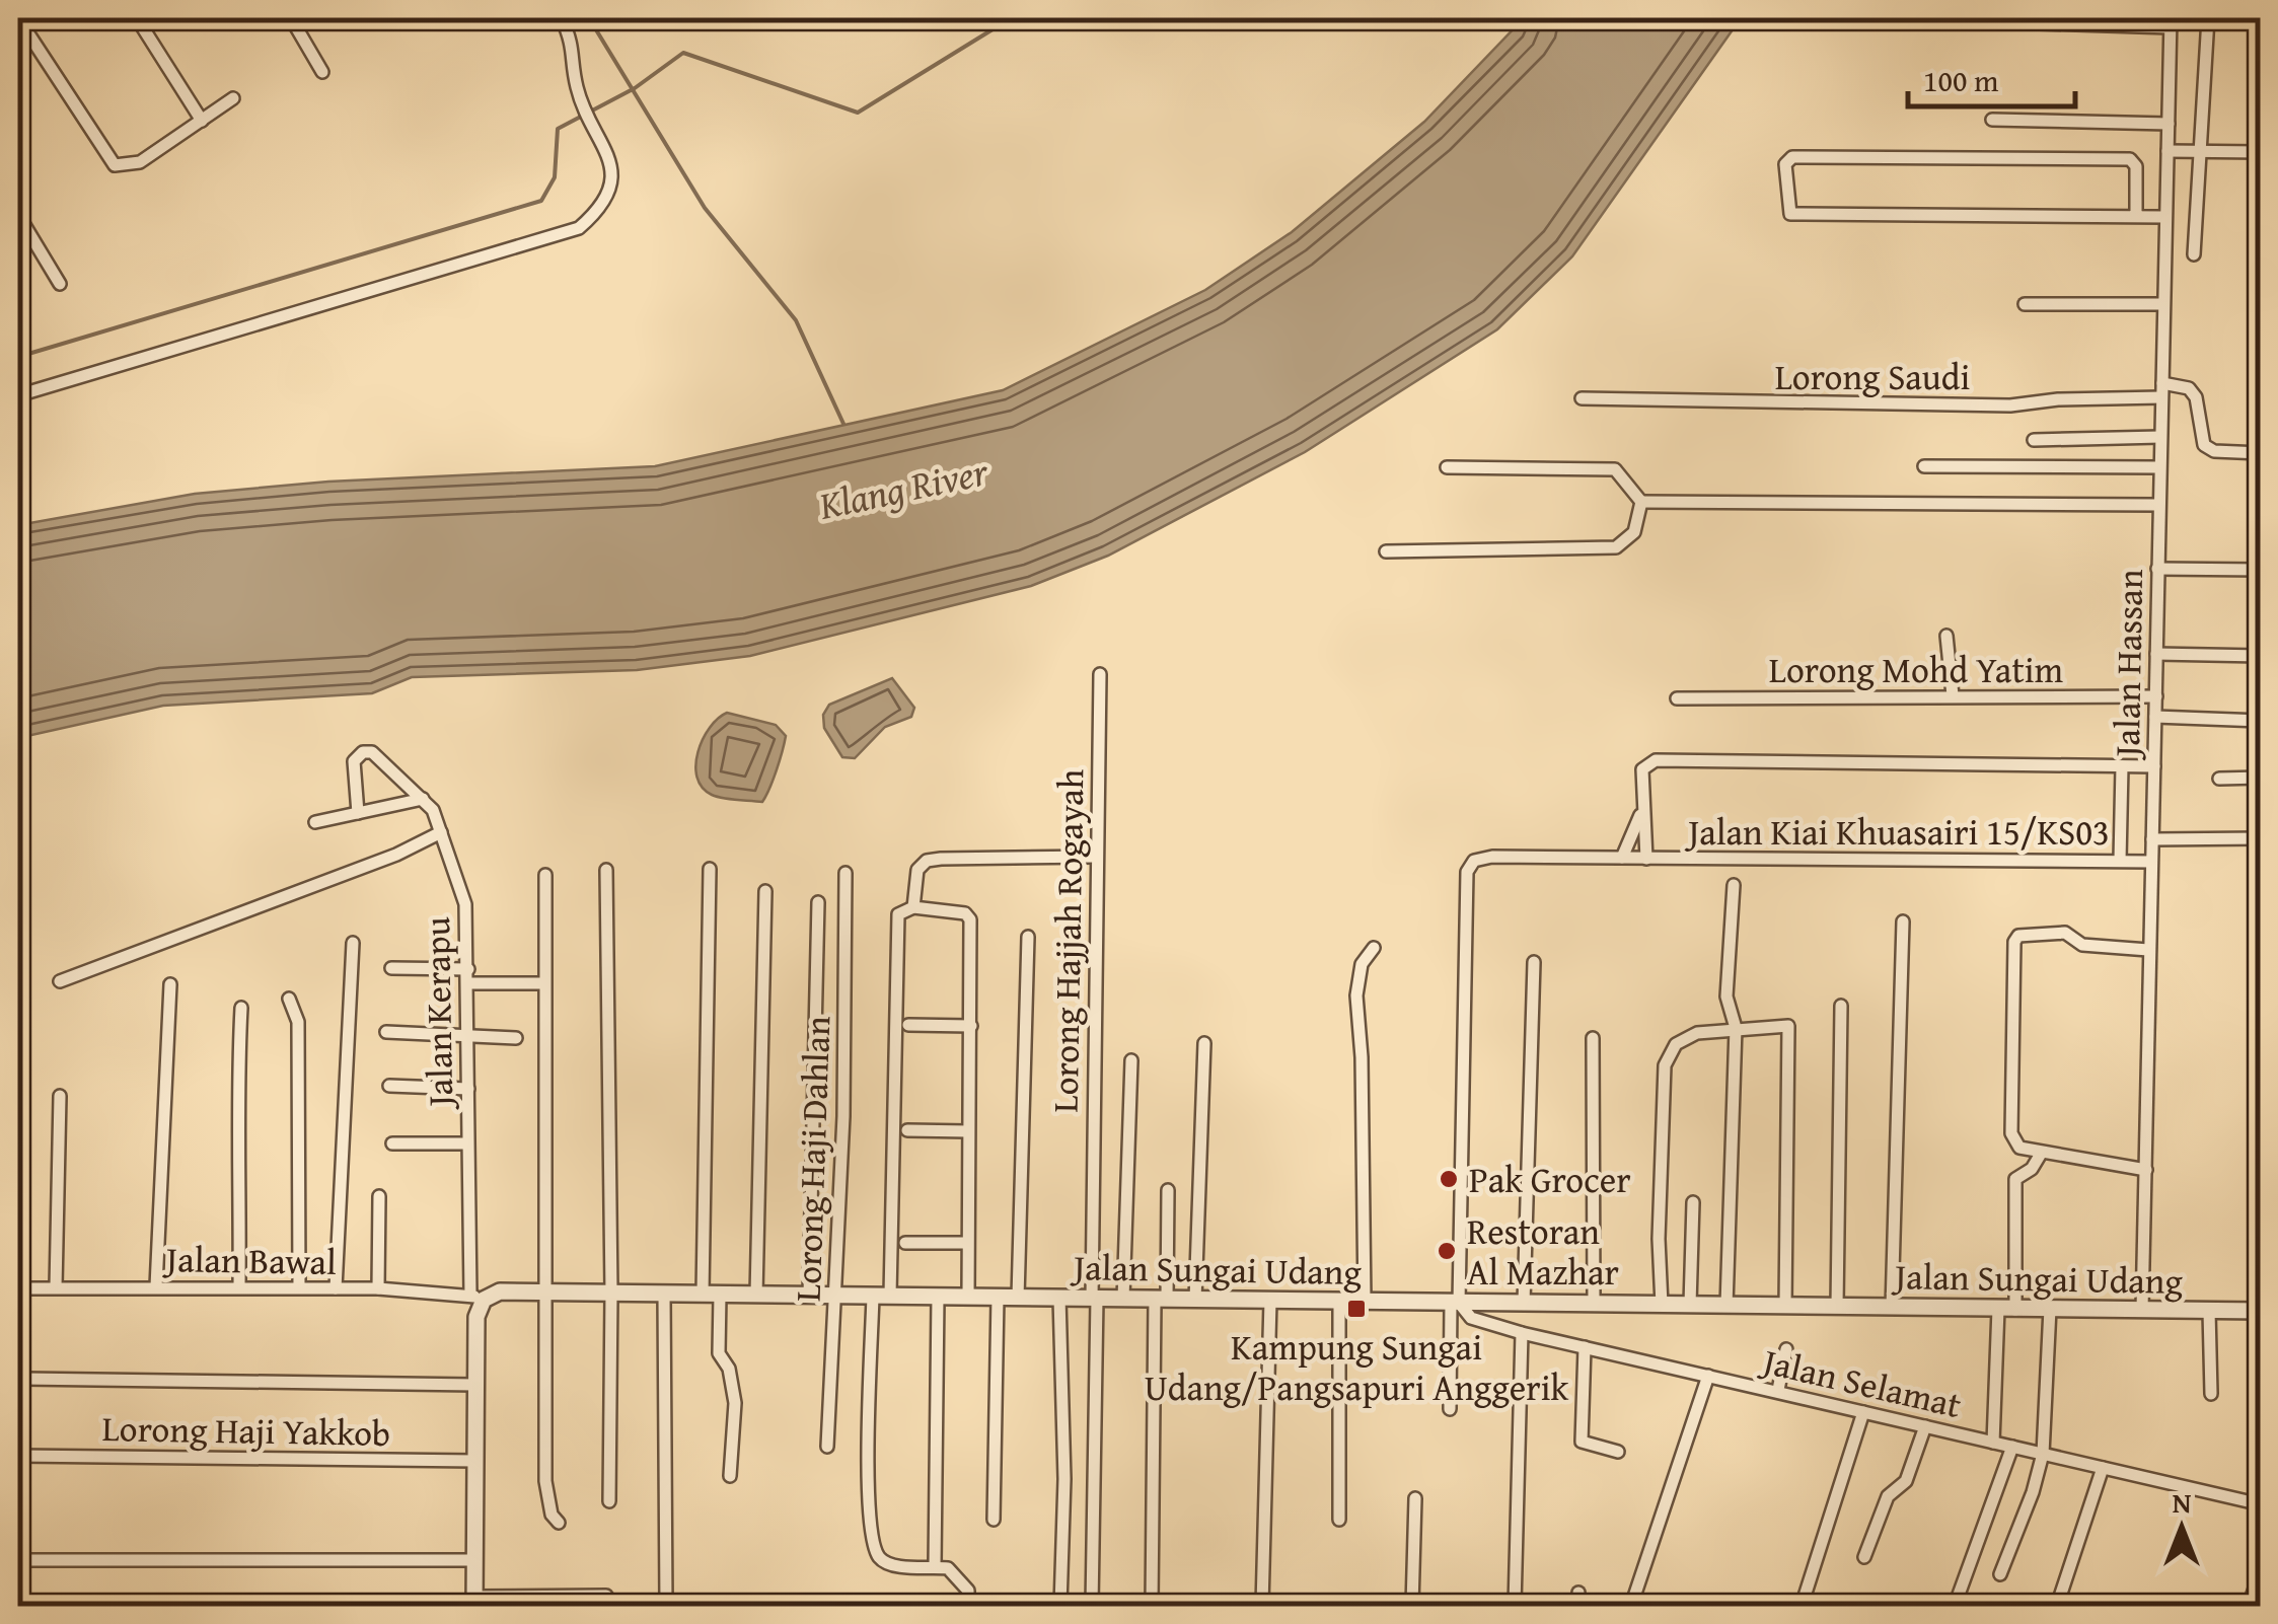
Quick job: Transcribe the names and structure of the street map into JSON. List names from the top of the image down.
{
  "streets": {
    "street": [
      "Lorong Saudi",
      "Jalan Hassan",
      "Lorong Mohd Yatim",
      "Jalan Kiai Khuasairi 15/KS03",
      "Lorong Hajjah Rogayah",
      "Jalan Kerapu",
      "Lorong Haji Dahlan",
      "Jalan Bawal",
      "Jalan Sungai Udang",
      "Jalan Selamat",
      "Lorong Haji Yakkob"
    ]
  },
  "crossings": [
    ["Lorong Saudi", "Jalan Hassan"],
    ["Jalan Hassan", "Lorong Mohd Yatim"],
    ["Jalan Hassan", "Jalan Kiai Khuasairi 15/KS03"],
    ["Jalan Hassan", "Jalan Sungai Udang"],
    ["Jalan Kiai Khuasairi 15/KS03", "Jalan Sungai Udang"],
    ["Jalan Kiai Khuasairi 15/KS03", "Jalan Selamat"],
    ["Lorong Hajjah Rogayah", "Jalan Sungai Udang"],
    ["Jalan Kerapu", "Jalan Bawal"],
    ["Jalan Kerapu", "Jalan Sungai Udang"],
    ["Lorong Haji Dahlan", "Jalan Sungai Udang"],
    ["Jalan Bawal", "Jalan Sungai Udang"],
    ["Jalan Sungai Udang", "Jalan Selamat"]
  ],
  "water": ["Klang River"],
  "places": {
    "other": ["Pak Grocer", "Restoran Al Mazhar"],
    "transit": ["Kampung Sungai Udang/Pangsapuri Anggerik"]
  },
  "scale_bar": "100 m",
  "north": "top"
}
